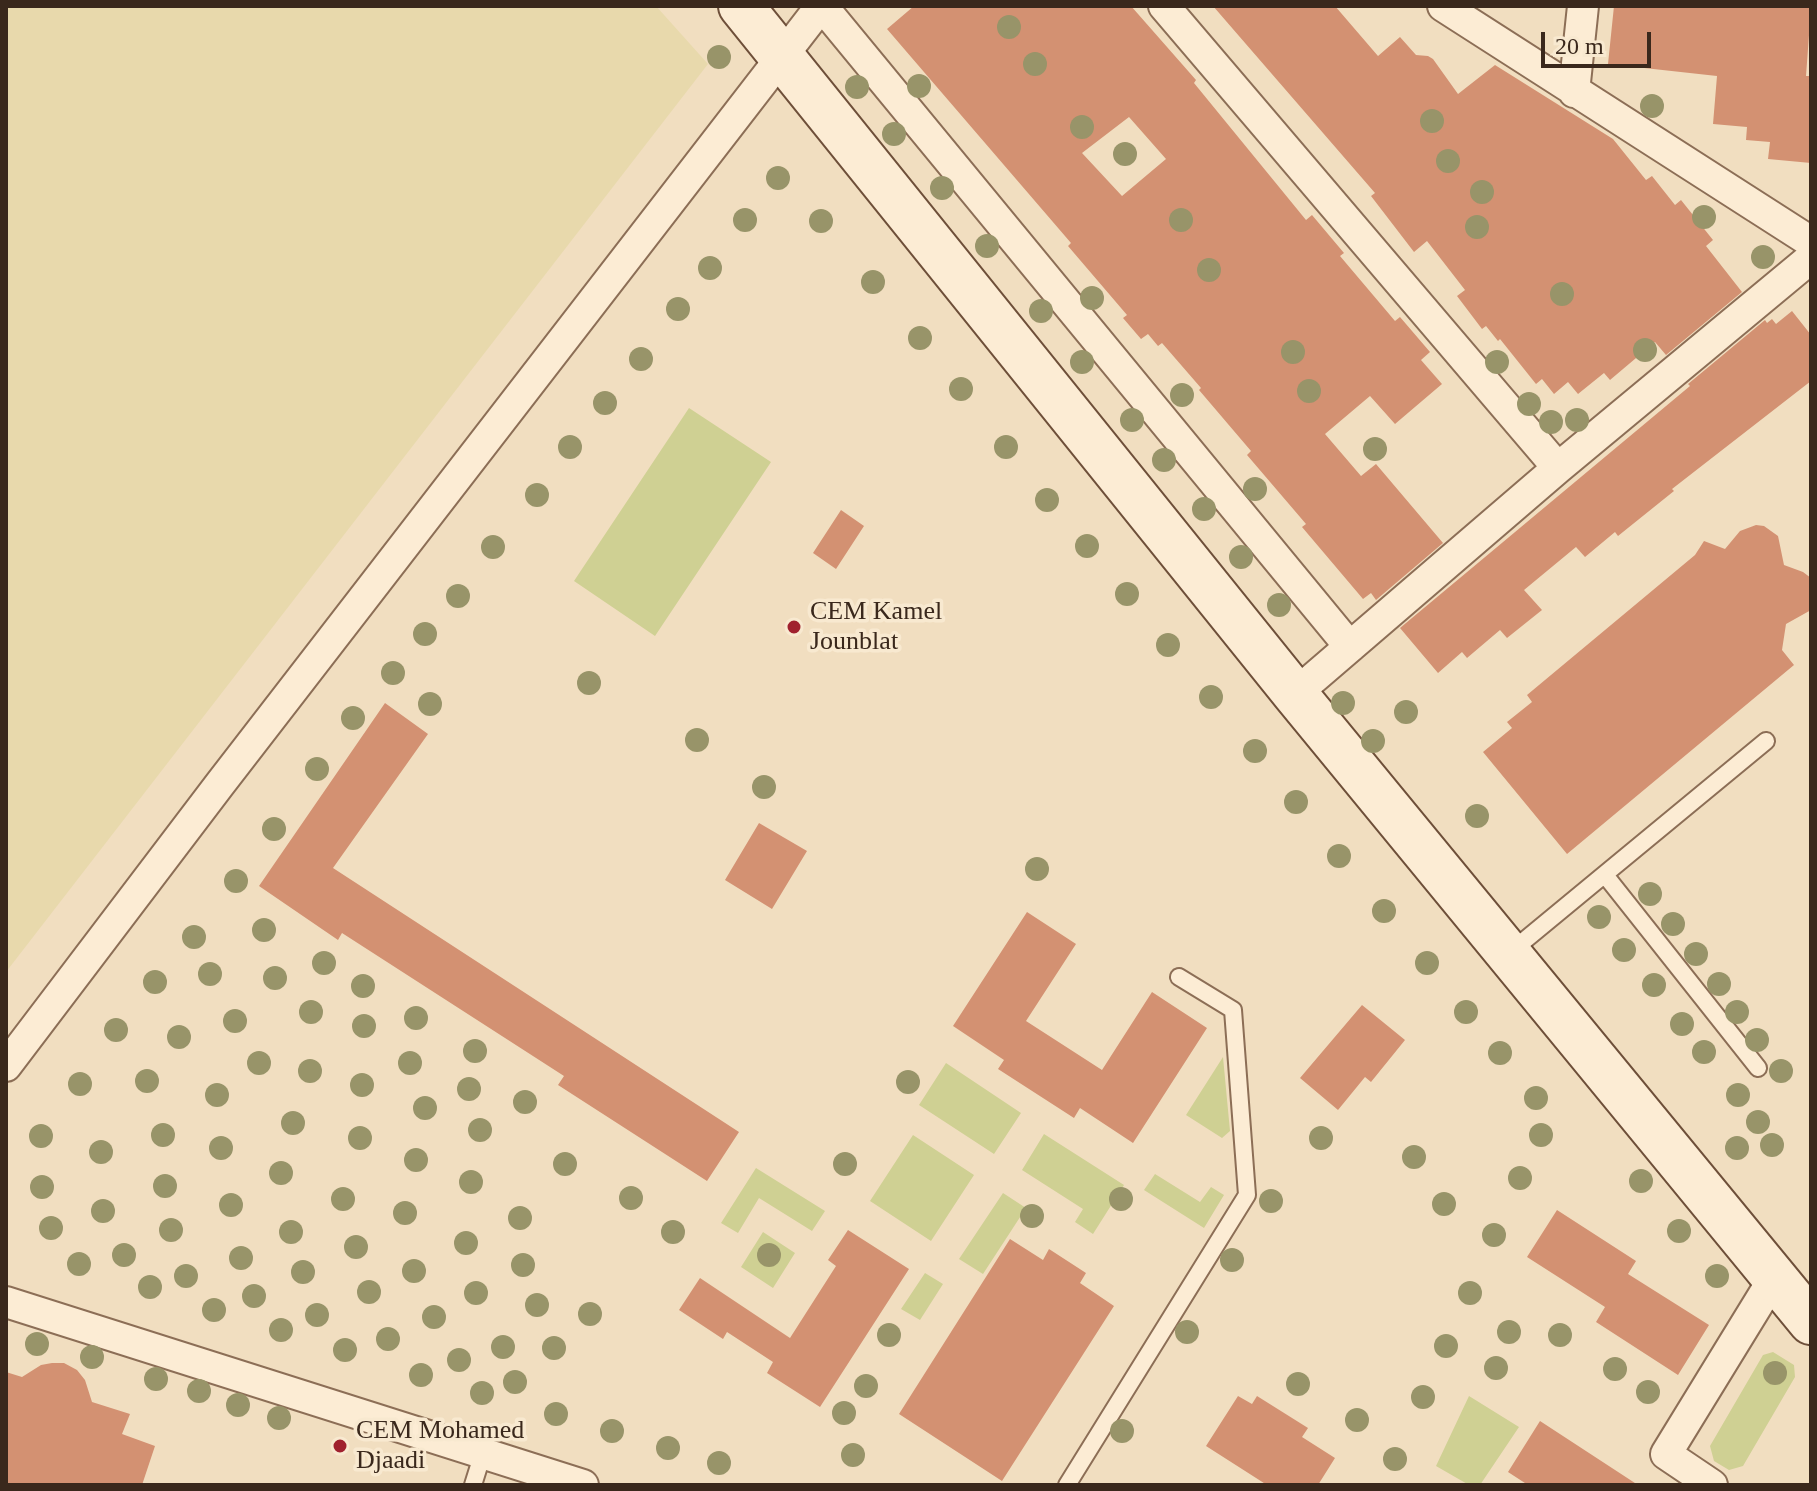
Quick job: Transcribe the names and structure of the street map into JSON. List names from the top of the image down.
{
  "places": ["CEM Kamel Jounblat", "CEM Mohamed Djaadi"],
  "scale_bar": "20 m"
}
